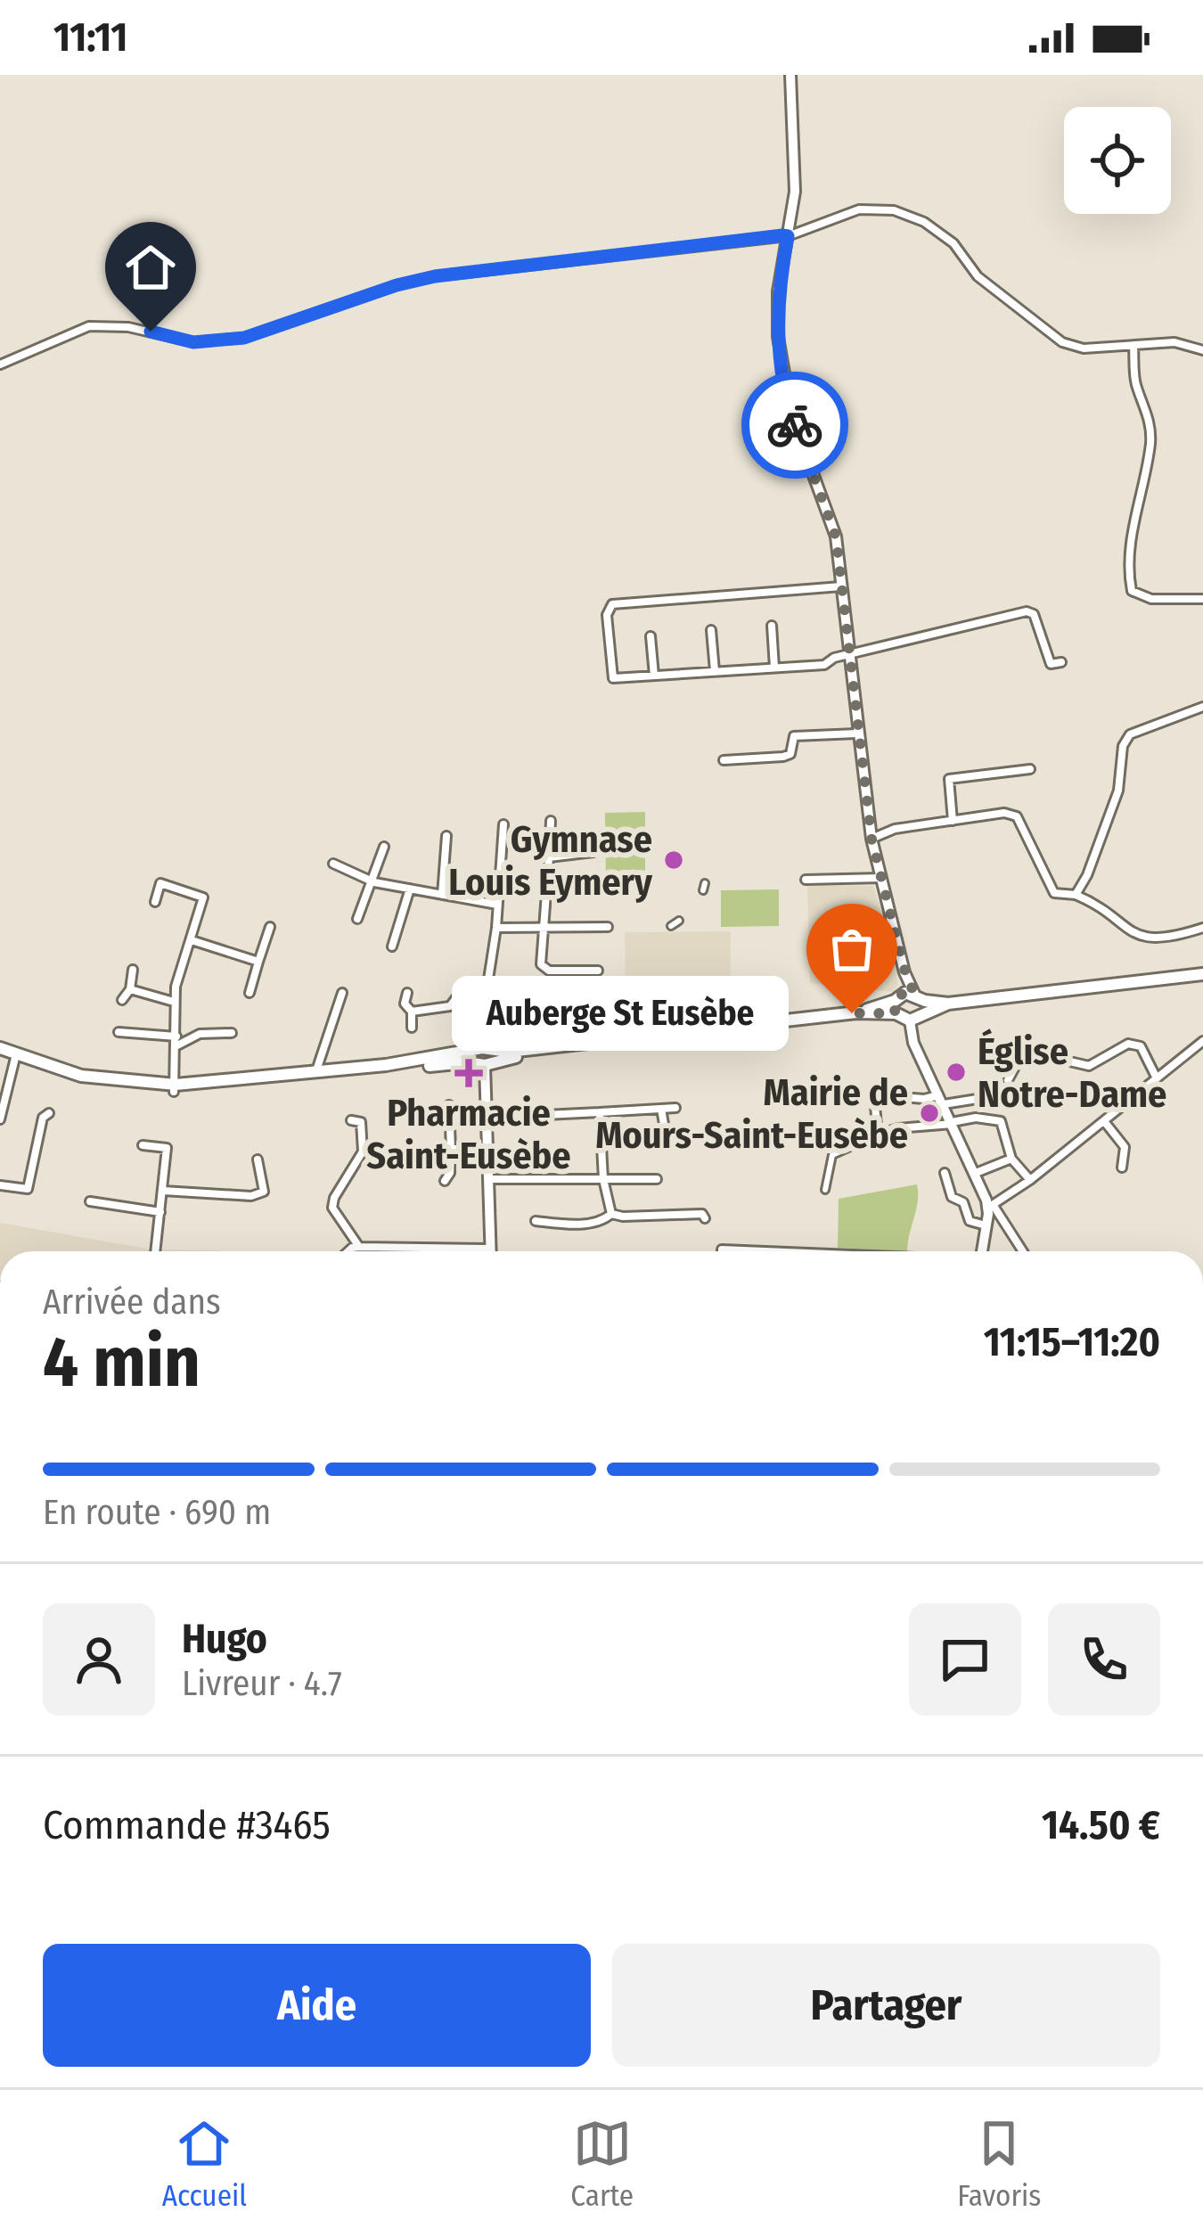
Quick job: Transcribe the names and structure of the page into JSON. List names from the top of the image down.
{
  "places": {
    "other": [
      "Gymnase Louis Eymery",
      "Auberge St Eusèbe",
      "Église Notre-Dame",
      "Mairie de Mours-Saint-Eusèbe"
    ],
    "health": ["Pharmacie Saint-Eusèbe"]
  },
  "page": {
    "status": "11:11",
    "bubble": "Auberge St Eusèbe",
    "heading": ["4 min", "Arrivée dans", "11:15–11:20"],
    "panel": [
      "Hugo",
      "Livreur · 4.7",
      "Commande #3465",
      "14.50 €"
    ],
    "bar": "En route · 690 m",
    "buttons": ["Aide", "Partager"],
    "tabs": ["Accueil", "Carte", "Favoris"]
  }
}
